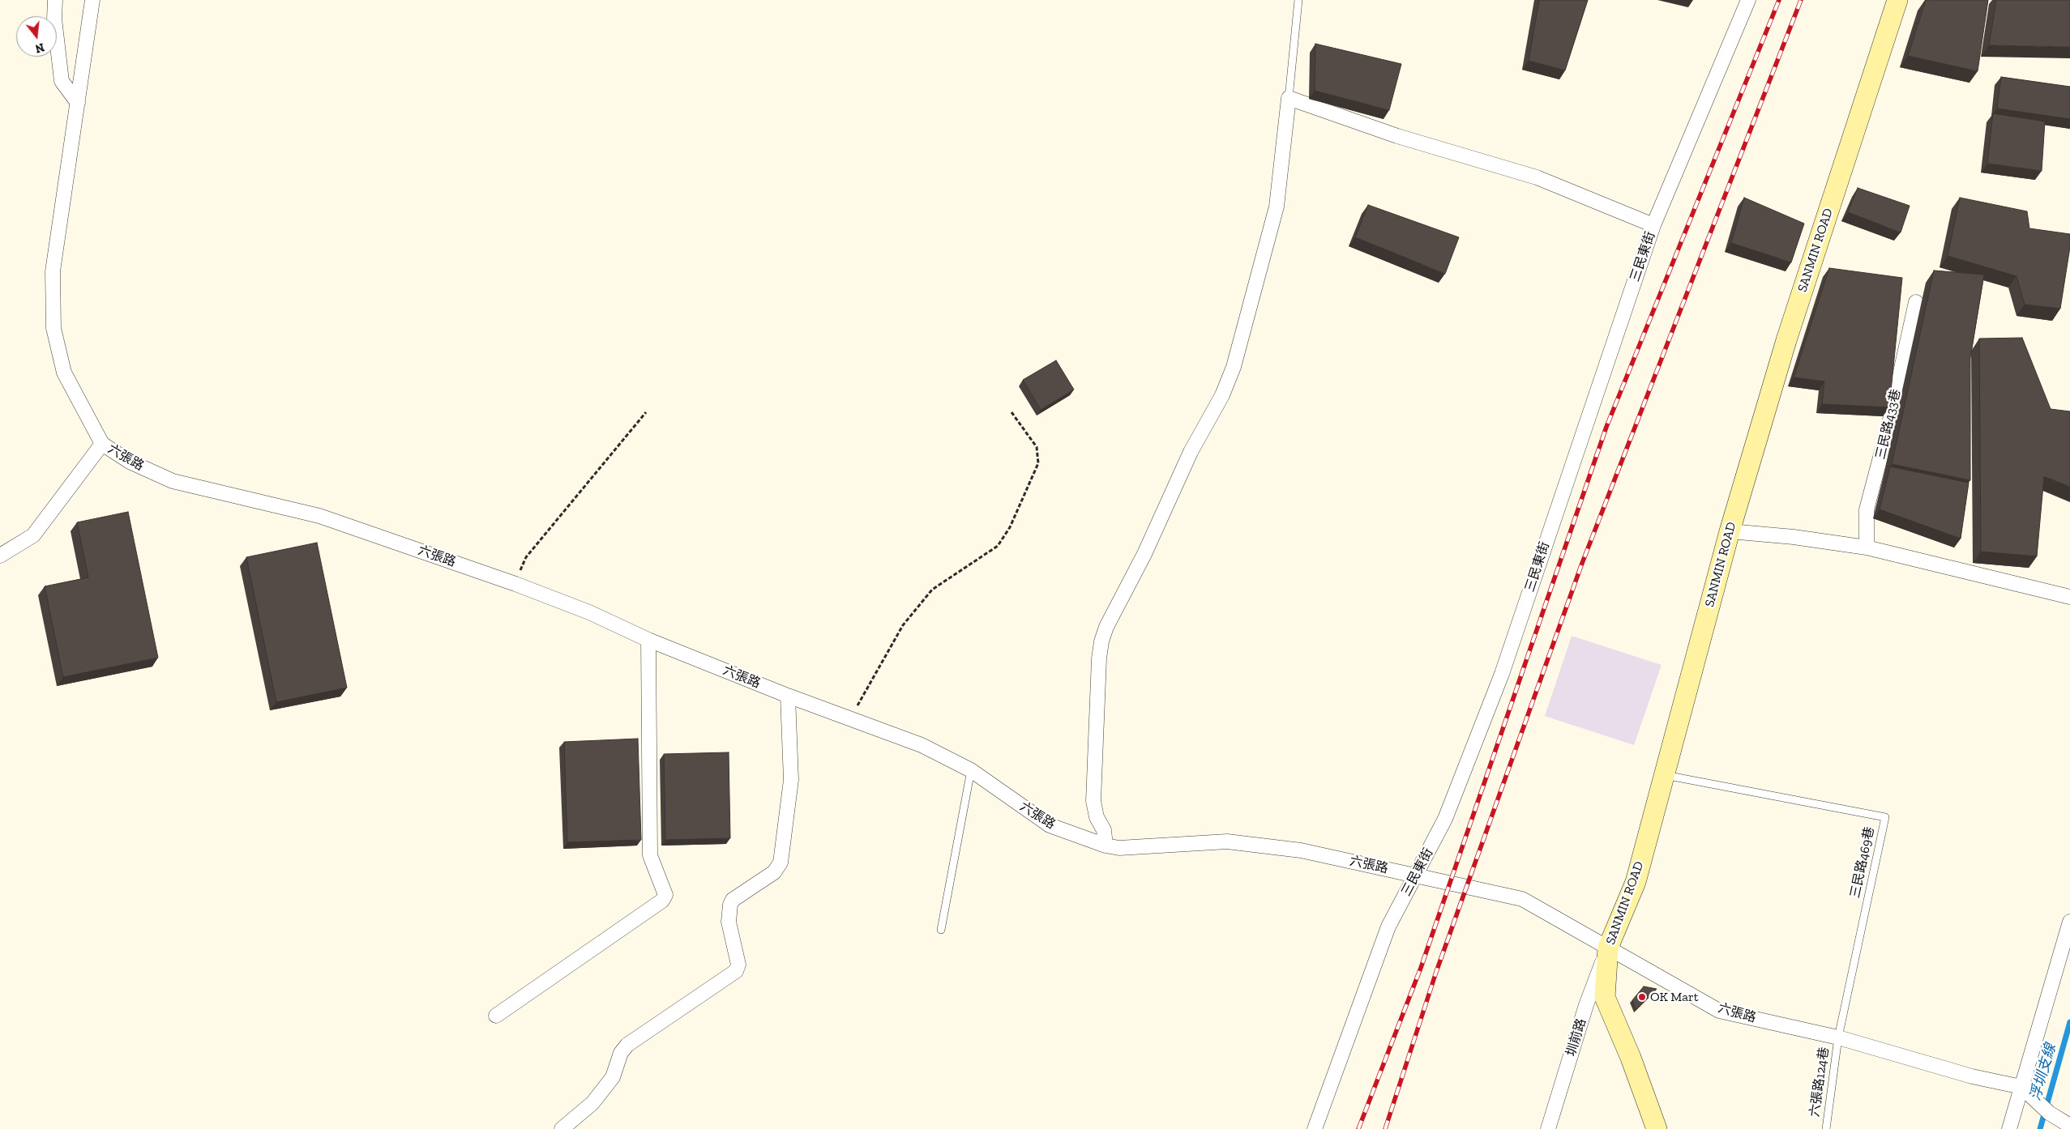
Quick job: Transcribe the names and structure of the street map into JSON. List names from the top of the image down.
{
  "streets": {
    "street": [
      "SANMIN ROAD",
      "三民東街",
      "三民路433巷",
      "六張路",
      "圳前路"
    ],
    "lane": ["三民路469巷", "六張路124巷"]
  },
  "crossings": [
    ["SANMIN ROAD", "六張路"],
    ["SANMIN ROAD", "三民路469巷"],
    ["SANMIN ROAD", "圳前路"],
    ["三民東街", "六張路"],
    ["六張路", "三民路469巷"],
    ["六張路", "圳前路"],
    ["六張路", "六張路124巷"],
    ["三民路469巷", "六張路124巷"]
  ],
  "water": ["浮圳支線"],
  "places": ["OK Mart"],
  "north": "bottom"
}
